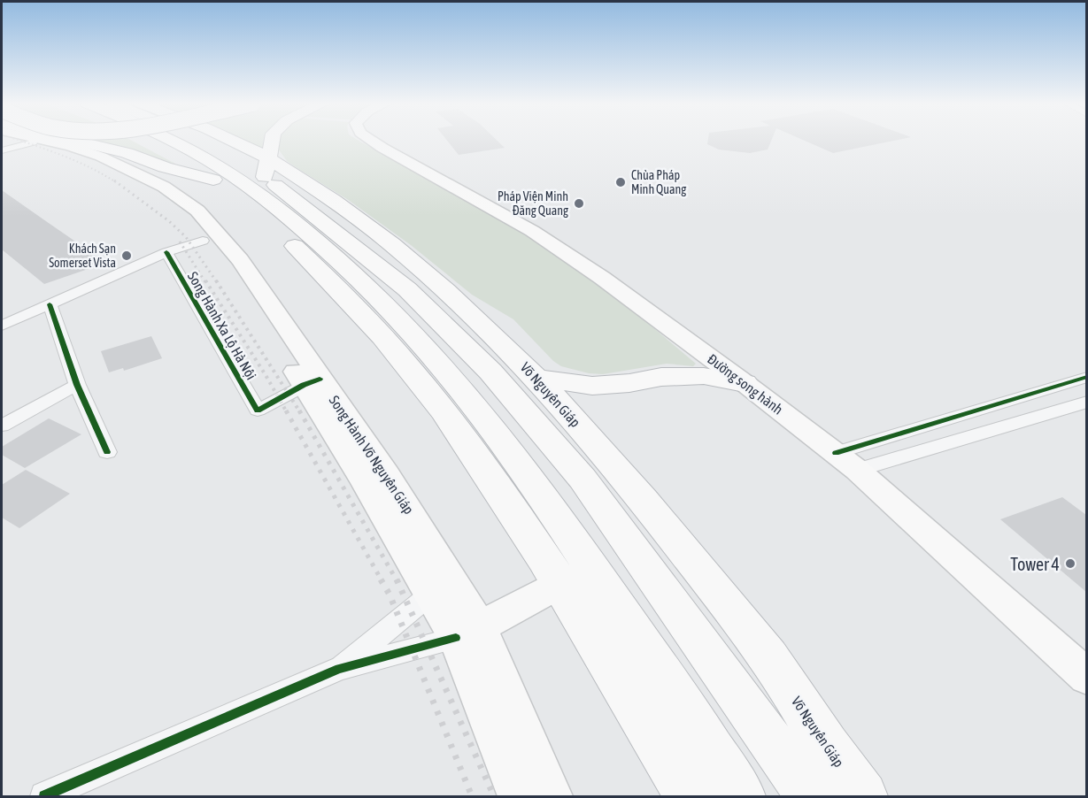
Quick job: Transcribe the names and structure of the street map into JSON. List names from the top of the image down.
{
  "streets": {
    "highway": ["Võ Nguyên Giáp"],
    "main road": ["Đường song hành", "Song Hành Võ Nguyên Giáp"],
    "street": ["Song Hành Xa Lộ Hà Nội"]
  },
  "crossings": [
    ["Song Hành Xa Lộ Hà Nội", "Song Hành Võ Nguyên Giáp"]
  ],
  "places": [
    "Chùa Pháp Minh Quang",
    "Pháp Viện Minh Đăng Quang",
    "Khách Sạn Somerset Vista",
    "Tower 4"
  ]
}
